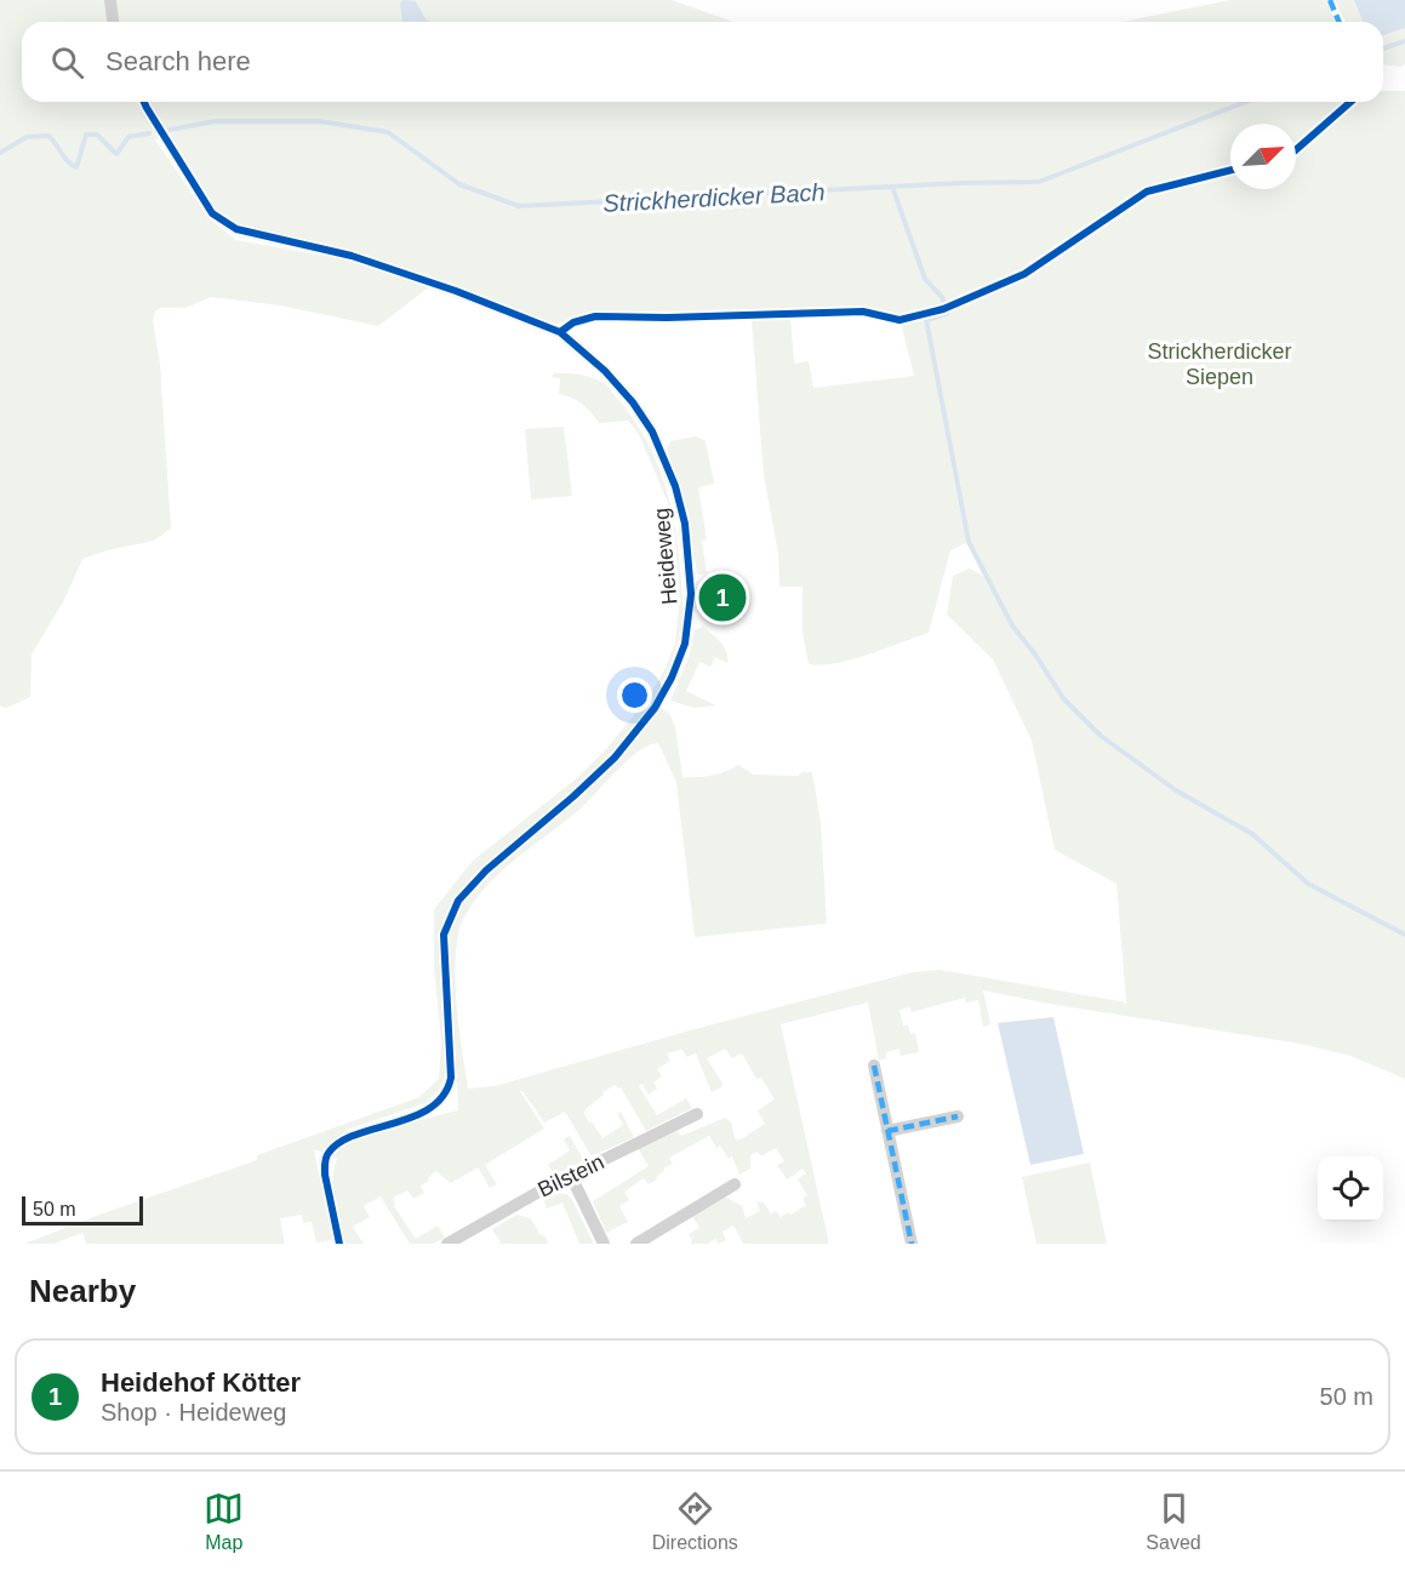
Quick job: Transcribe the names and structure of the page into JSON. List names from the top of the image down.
{
  "streets": {
    "street": ["Heideweg", "Bilstein"]
  },
  "water": ["Strickherdicker Bach"],
  "parks": ["Strickherdicker Siepen"],
  "scale_bar": "50 m",
  "north": "top right",
  "page": {
    "search": "Search here",
    "pins": "1",
    "scale": "50 m",
    "heading": "Nearby",
    "list": [
      {
        "mark": "1",
        "name": "Heidehof Kötter",
        "note": "Shop · Heideweg",
        "value": "50 m"
      }
    ],
    "nav": ["Map", "Directions", "Saved"]
  }
}
